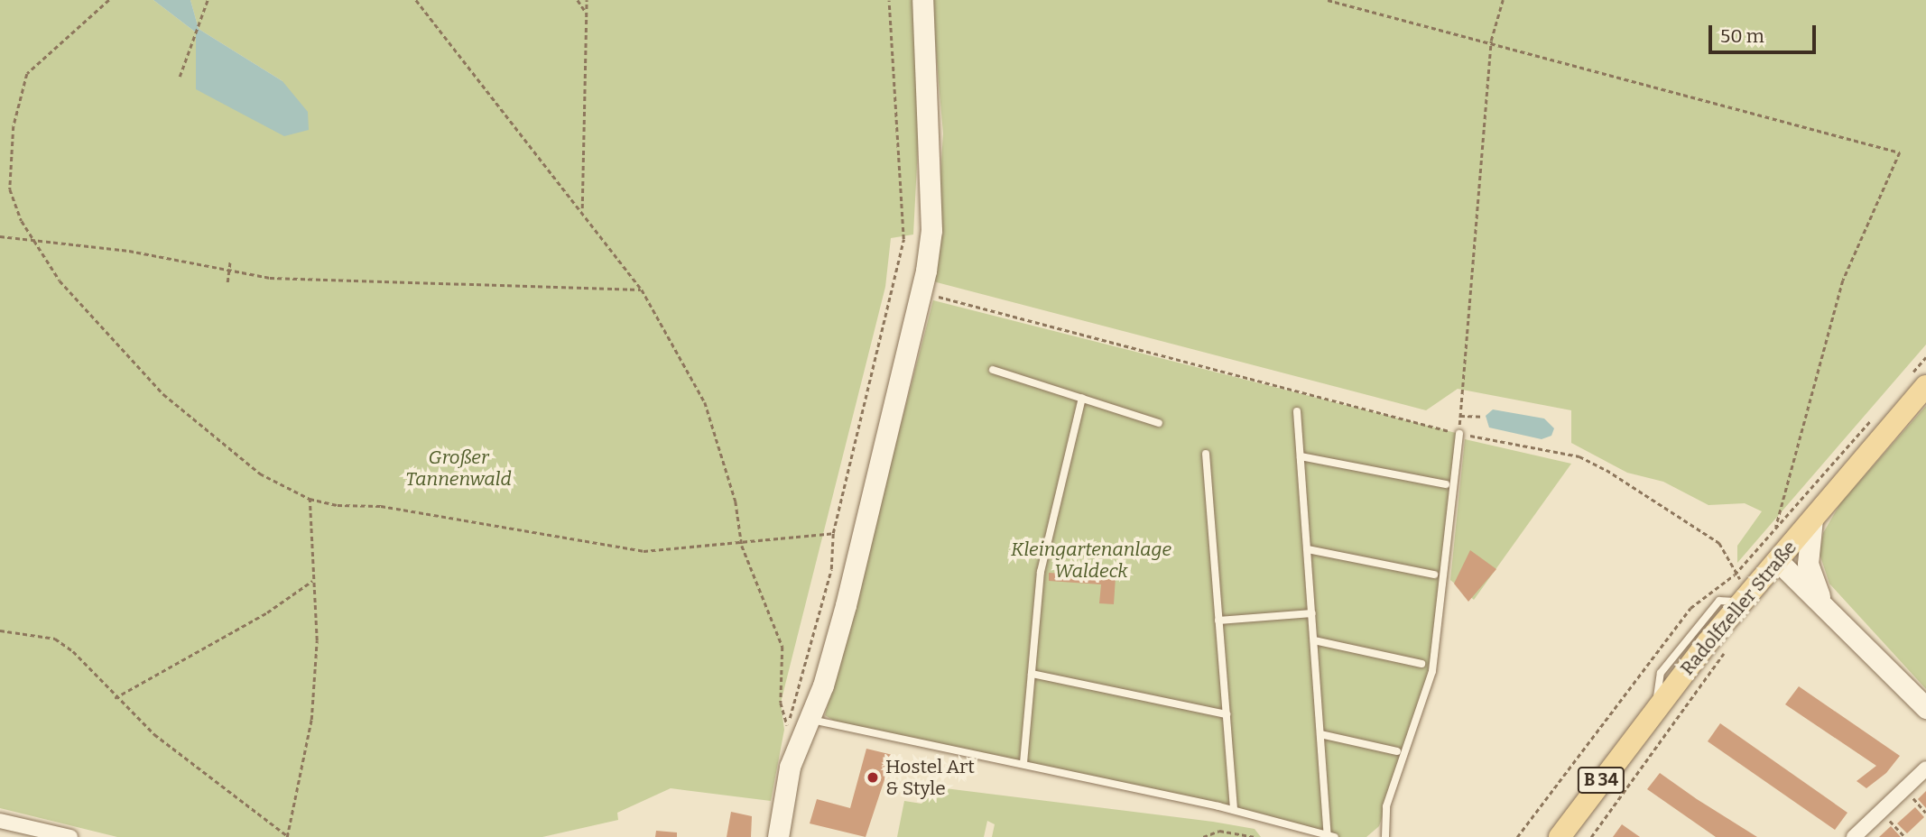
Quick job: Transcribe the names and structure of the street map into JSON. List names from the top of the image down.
{
  "streets": {
    "main road": ["Radolfzeller Straße", "B 34"]
  },
  "parks": ["Großer Tannenwald", "Kleingartenanlage Waldeck"],
  "places": ["Hostel Art & Style"],
  "scale_bar": "50 m"
}
